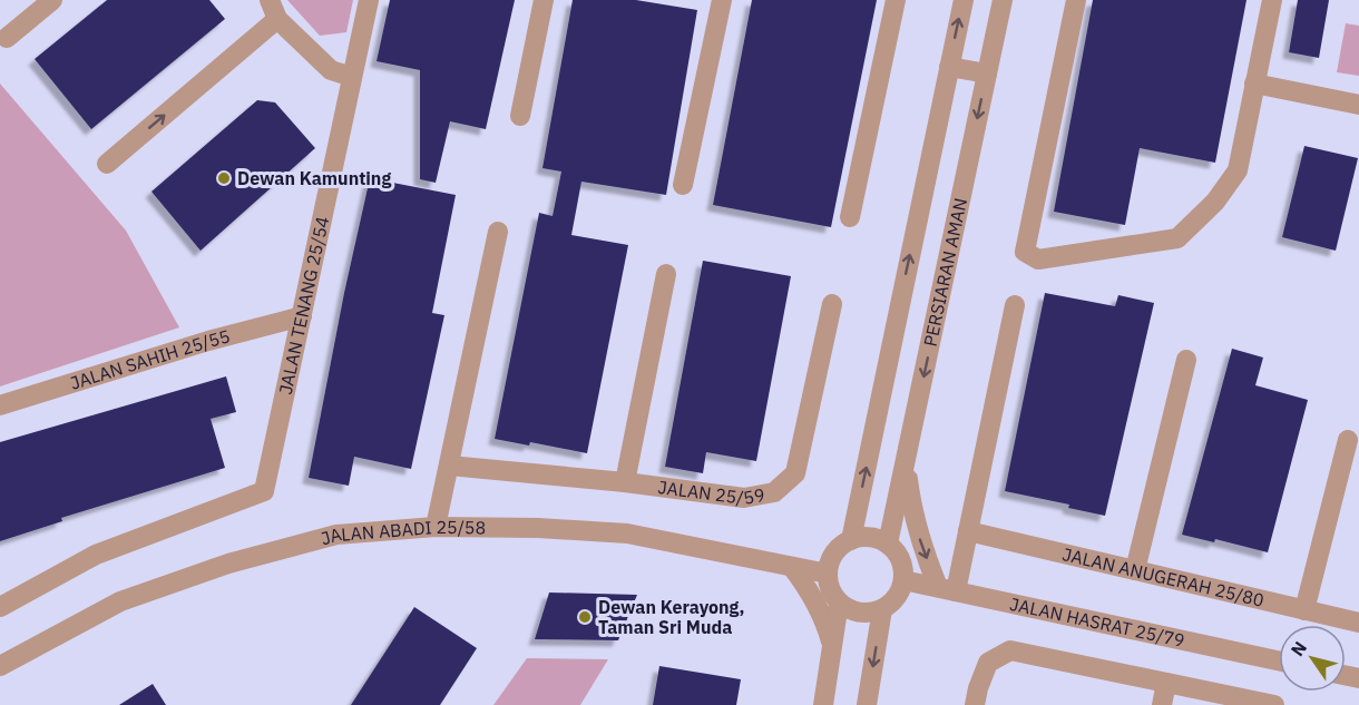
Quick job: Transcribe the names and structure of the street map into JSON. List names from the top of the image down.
{
  "streets": {
    "street": [
      "PERSIARAN AMAN",
      "JALAN TENANG 25/54",
      "JALAN SAHIH 25/55",
      "JALAN 25/59",
      "JALAN ABADI 25/58",
      "JALAN ANUGERAH 25/80",
      "JALAN HASRAT 25/79"
    ]
  },
  "crossings": [
    ["PERSIARAN AMAN", "JALAN ABADI 25/58"],
    ["PERSIARAN AMAN", "JALAN HASRAT 25/79"],
    ["JALAN TENANG 25/54", "JALAN SAHIH 25/55"],
    ["JALAN ABADI 25/58", "JALAN HASRAT 25/79"]
  ],
  "places": ["Dewan Kamunting", "Dewan Kerayong, Taman Sri Muda"],
  "north": "top left"
}
